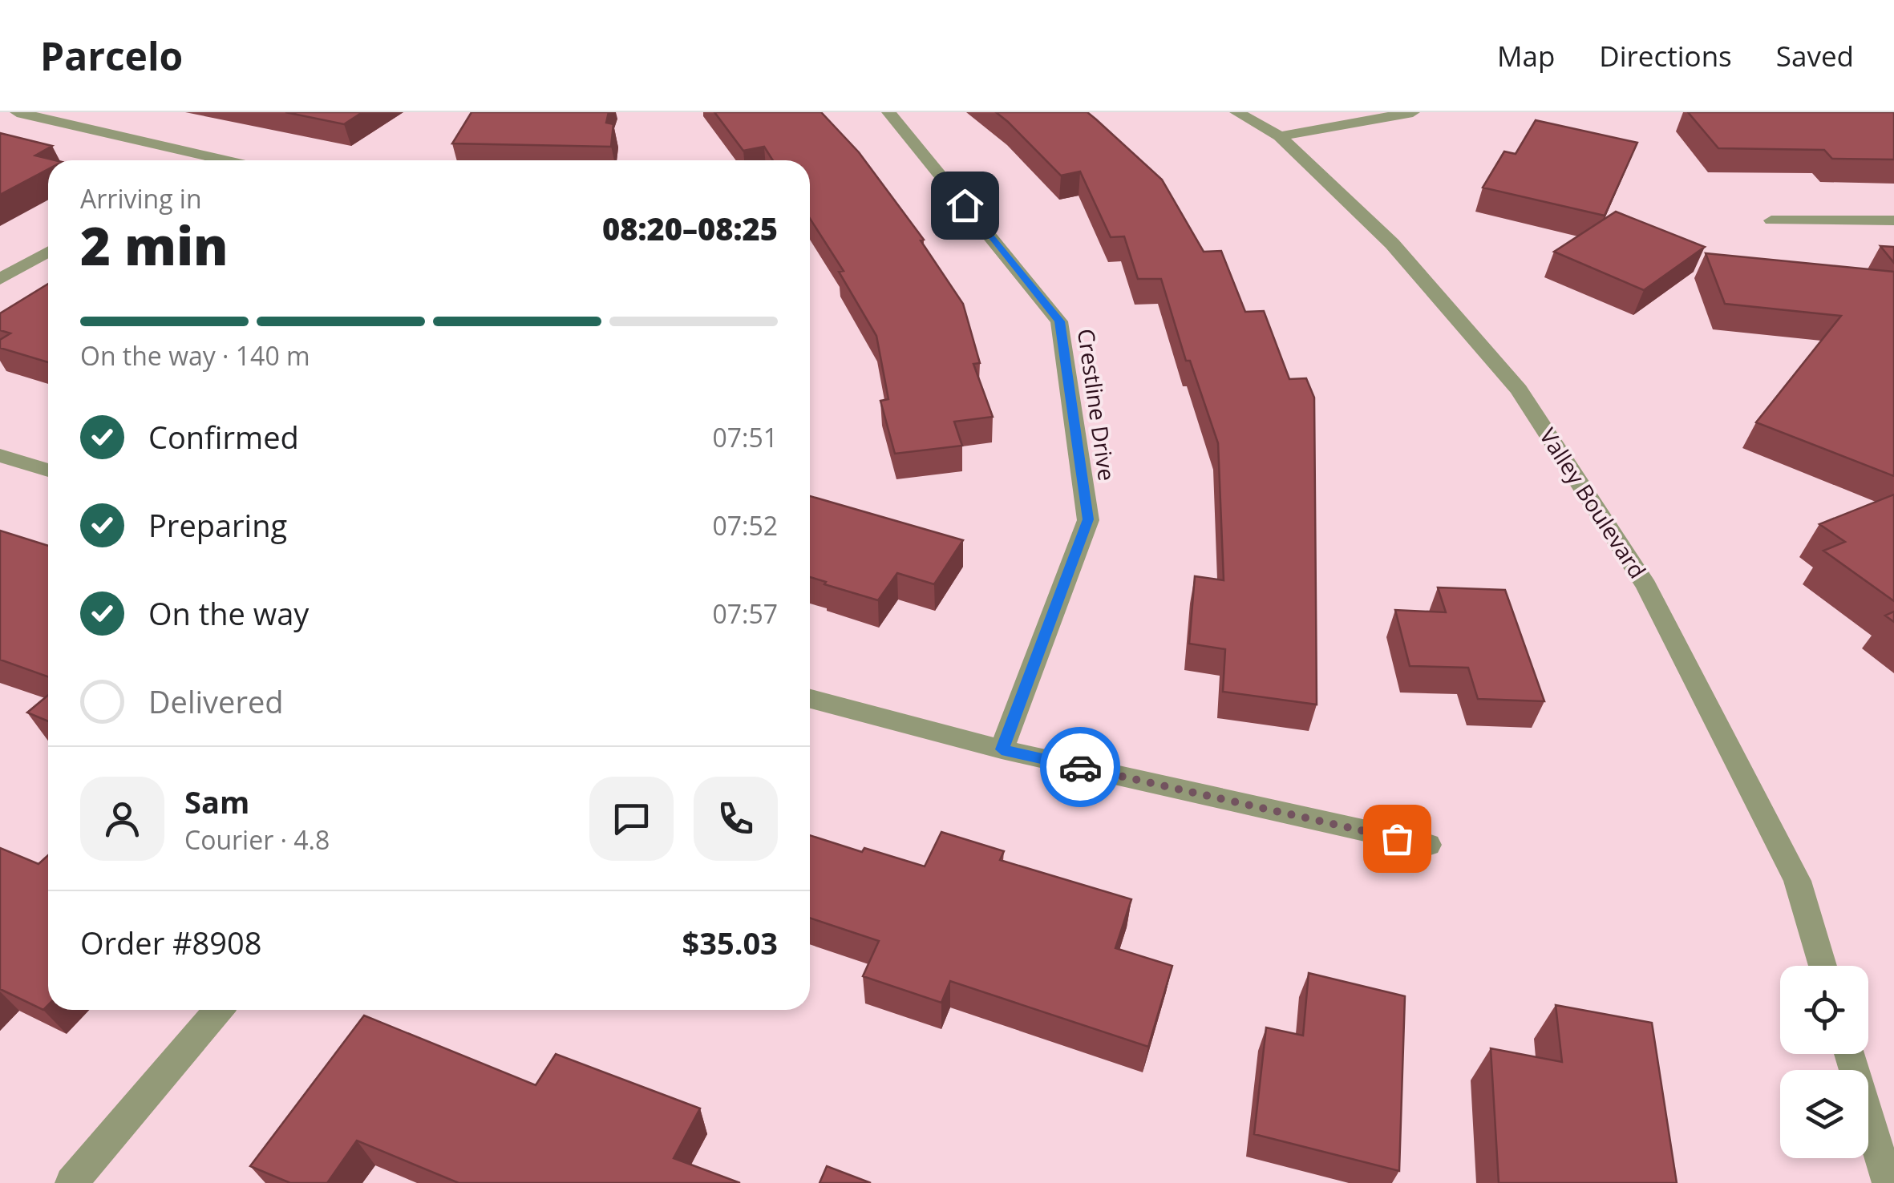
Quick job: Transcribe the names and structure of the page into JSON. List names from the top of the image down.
{
  "streets": {
    "street": ["Crestline Drive", "Valley Boulevard"]
  },
  "page": {
    "header": "Parcelo",
    "nav": ["Map", "Directions", "Saved"],
    "heading": ["2 min", "Arriving in", "08:20–08:25"],
    "panel": [
      "Sam",
      "Courier · 4.8",
      "Order #8908",
      "$35.03"
    ],
    "bar": "On the way · 140 m",
    "list": [
      ["Confirmed", "07:51"],
      ["Preparing", "07:52"],
      ["On the way", "07:57"],
      "Delivered"
    ]
  }
}
